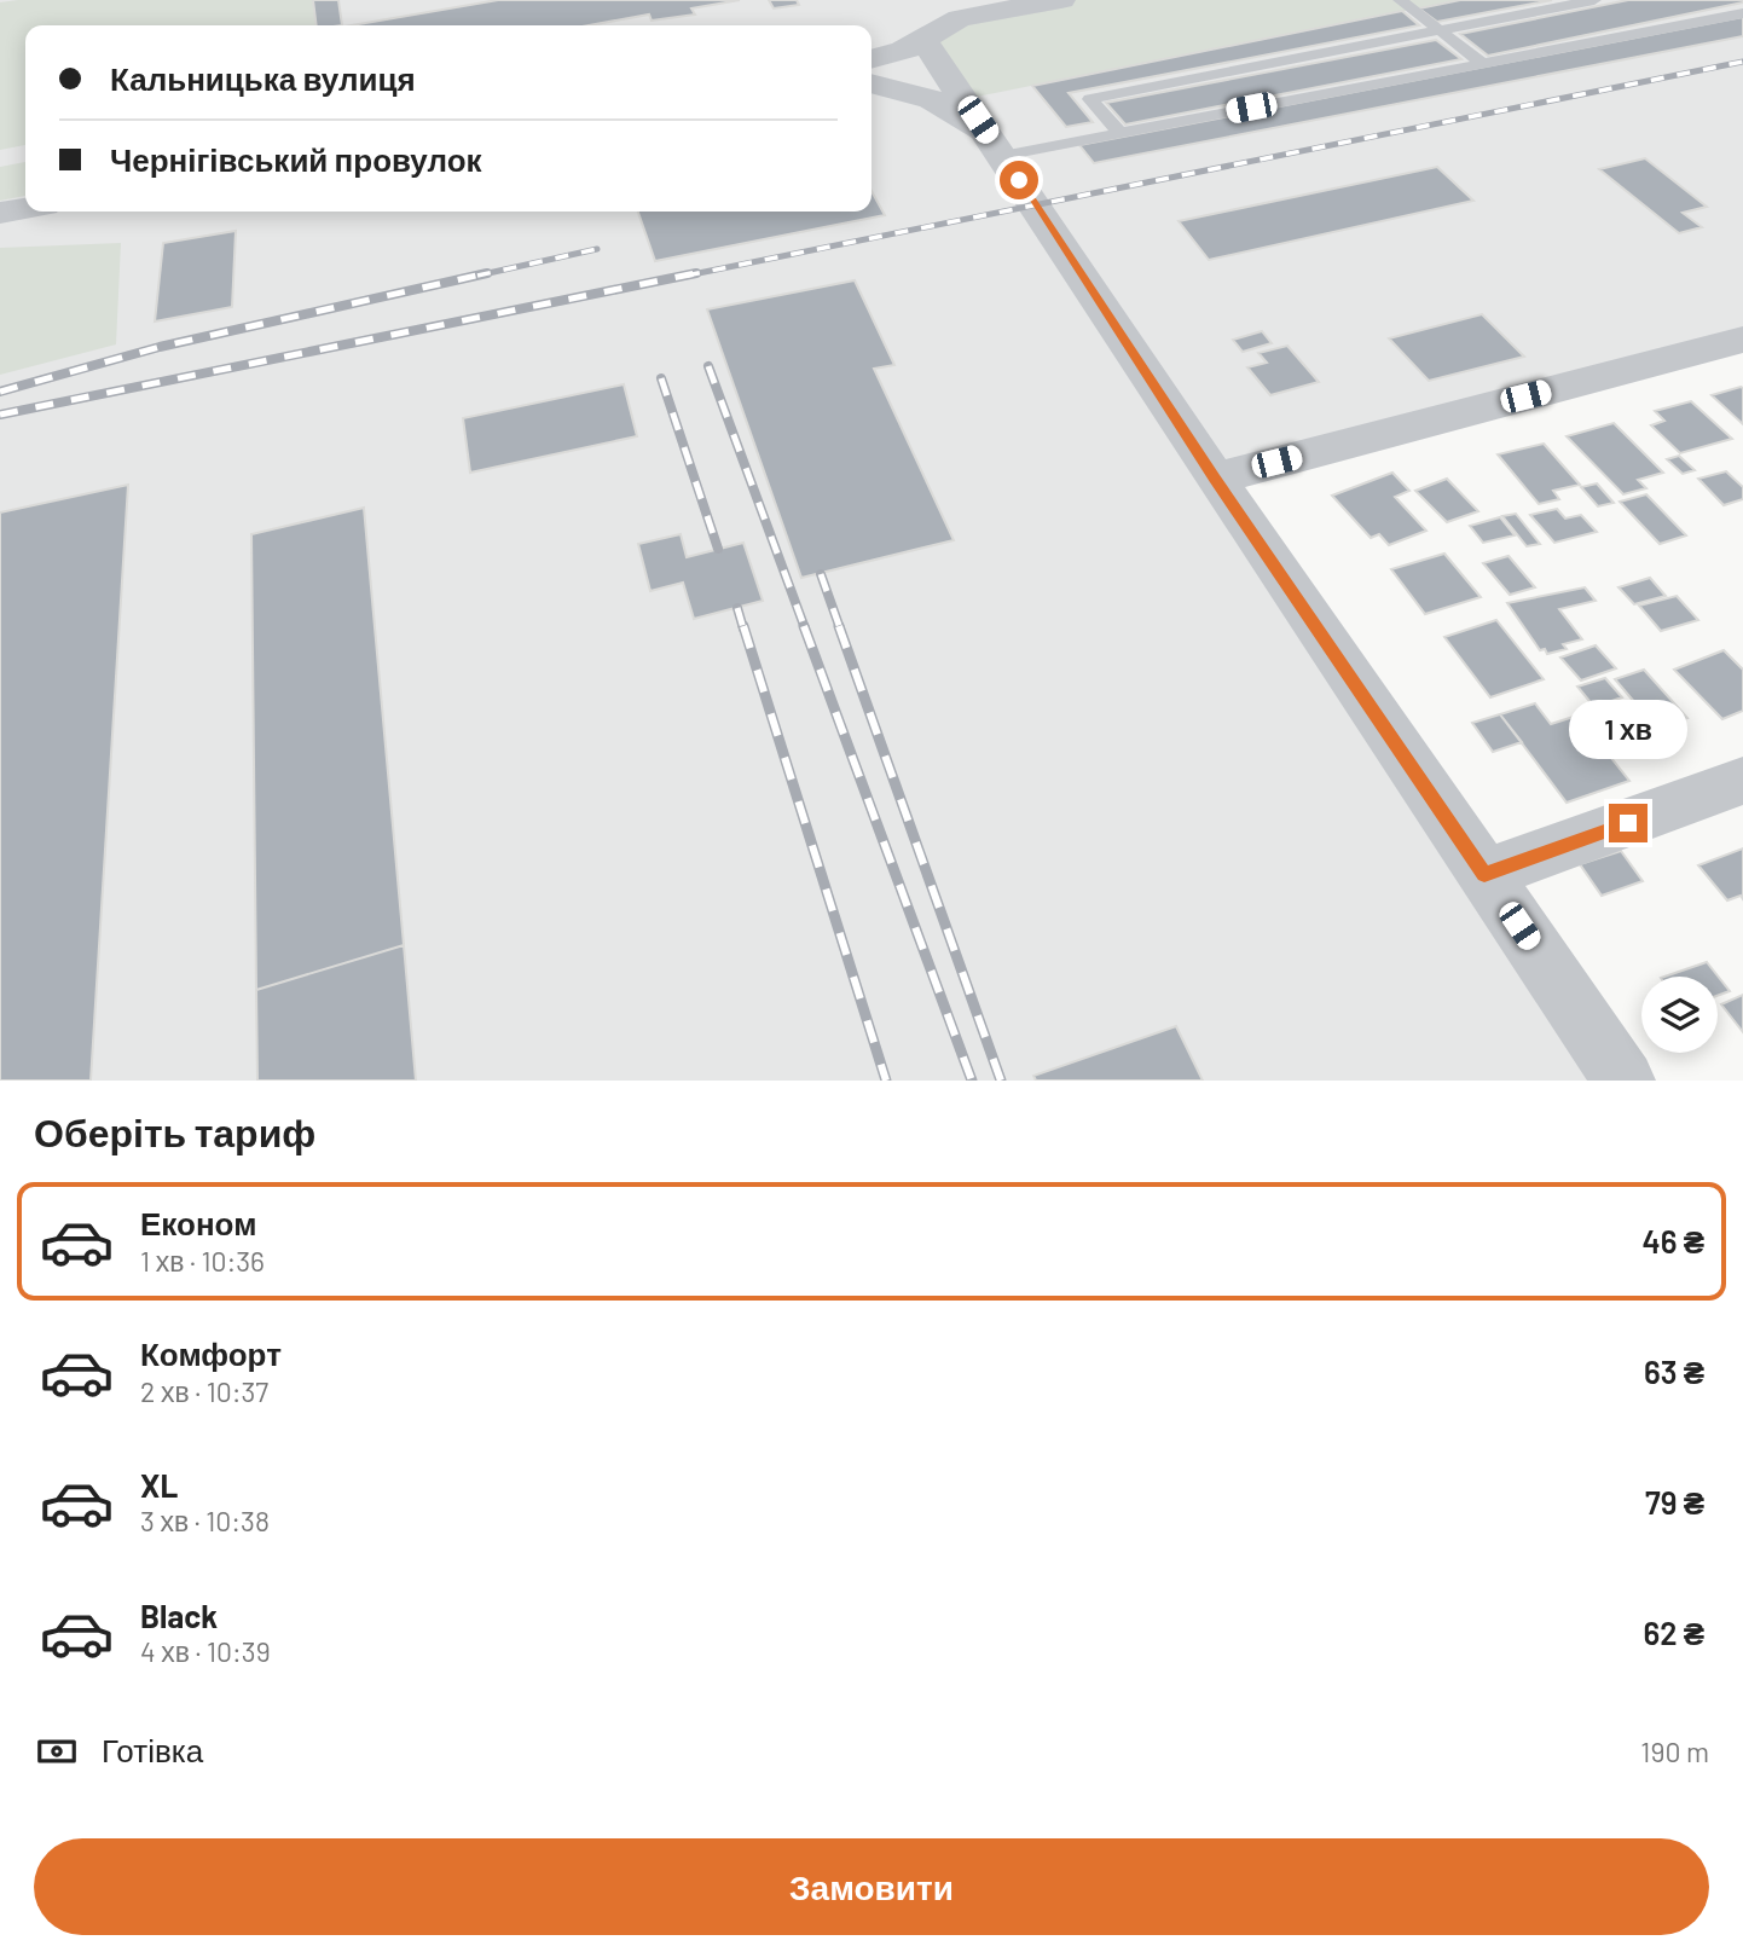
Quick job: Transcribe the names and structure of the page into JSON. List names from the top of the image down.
{
  "page": {
    "banner": ["Кальницька вулиця", "Чернігівський провулок"],
    "bubble": "1 хв",
    "heading": "Оберіть тариф",
    "list": [
      {
        "name": "Економ",
        "note": "1 хв · 10:36",
        "value": "46 ₴"
      },
      {
        "name": "Комфорт",
        "note": "2 хв · 10:37",
        "value": "63 ₴"
      },
      {
        "name": "XL",
        "note": "3 хв · 10:38",
        "value": "79 ₴"
      },
      {
        "name": "Black",
        "note": "4 хв · 10:39",
        "value": "62 ₴"
      }
    ],
    "pay": ["Готівка", "190 m"],
    "buttons": "Замовити"
  }
}
